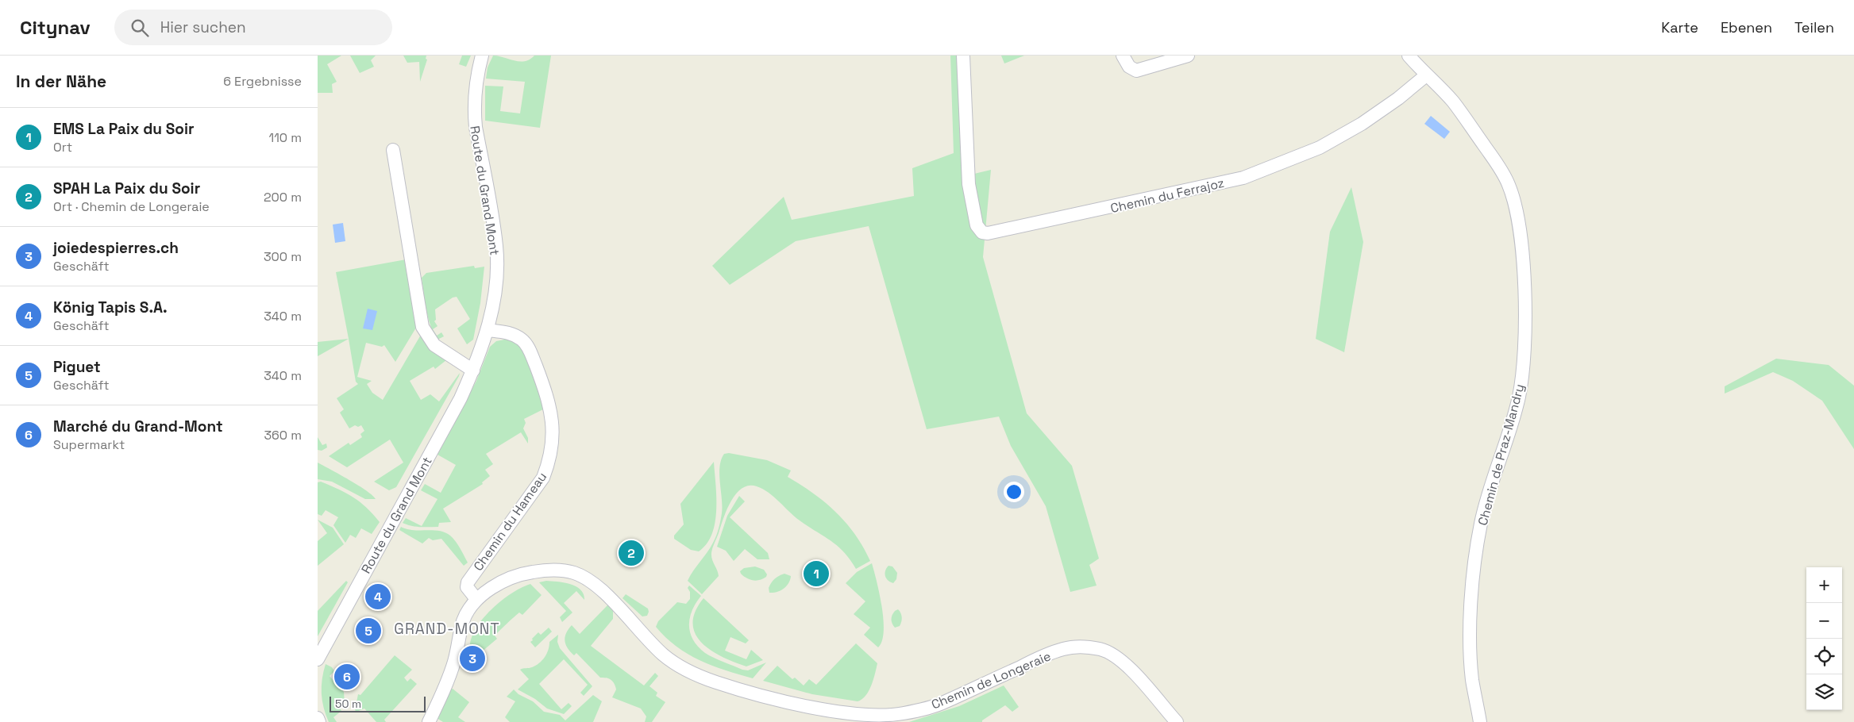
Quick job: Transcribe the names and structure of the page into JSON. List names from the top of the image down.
{
  "streets": {
    "street": [
      "Route du Grand Mont",
      "Chemin du Ferrajoz",
      "Chemin de Praz-Mandry",
      "Chemin du Hameau",
      "Chemin de Longeraie"
    ]
  },
  "crossings": [
    ["Route du Grand Mont", "Chemin du Hameau"],
    ["Chemin du Ferrajoz", "Chemin de Praz-Mandry"],
    ["Chemin du Hameau", "Chemin de Longeraie"]
  ],
  "districts": ["GRAND-MONT"],
  "scale_bar": "50 m",
  "page": {
    "header": "Citynav",
    "search": "Hier suchen",
    "nav": ["Karte", "Ebenen", "Teilen"],
    "heading": ["In der Nähe", "6 Ergebnisse"],
    "list": [
      {
        "mark": "1",
        "name": "EMS La Paix du Soir",
        "note": "Ort",
        "value": "110 m"
      },
      {
        "mark": "2",
        "name": "SPAH La Paix du Soir",
        "note": "Ort · Chemin de Longeraie",
        "value": "200 m"
      },
      {
        "mark": "3",
        "name": "joiedespierres.ch",
        "note": "Geschäft",
        "value": "300 m"
      },
      {
        "mark": "4",
        "name": "König Tapis S.A.",
        "note": "Geschäft",
        "value": "340 m"
      },
      {
        "mark": "5",
        "name": "Piguet",
        "note": "Geschäft",
        "value": "340 m"
      },
      {
        "mark": "6",
        "name": "Marché du Grand-Mont",
        "note": "Supermarkt",
        "value": "360 m"
      }
    ],
    "pins": [
      "2",
      "1",
      "4",
      "5",
      "3",
      "6"
    ],
    "map_buttons": ["+", "−"],
    "scale": "50 m"
  }
}
